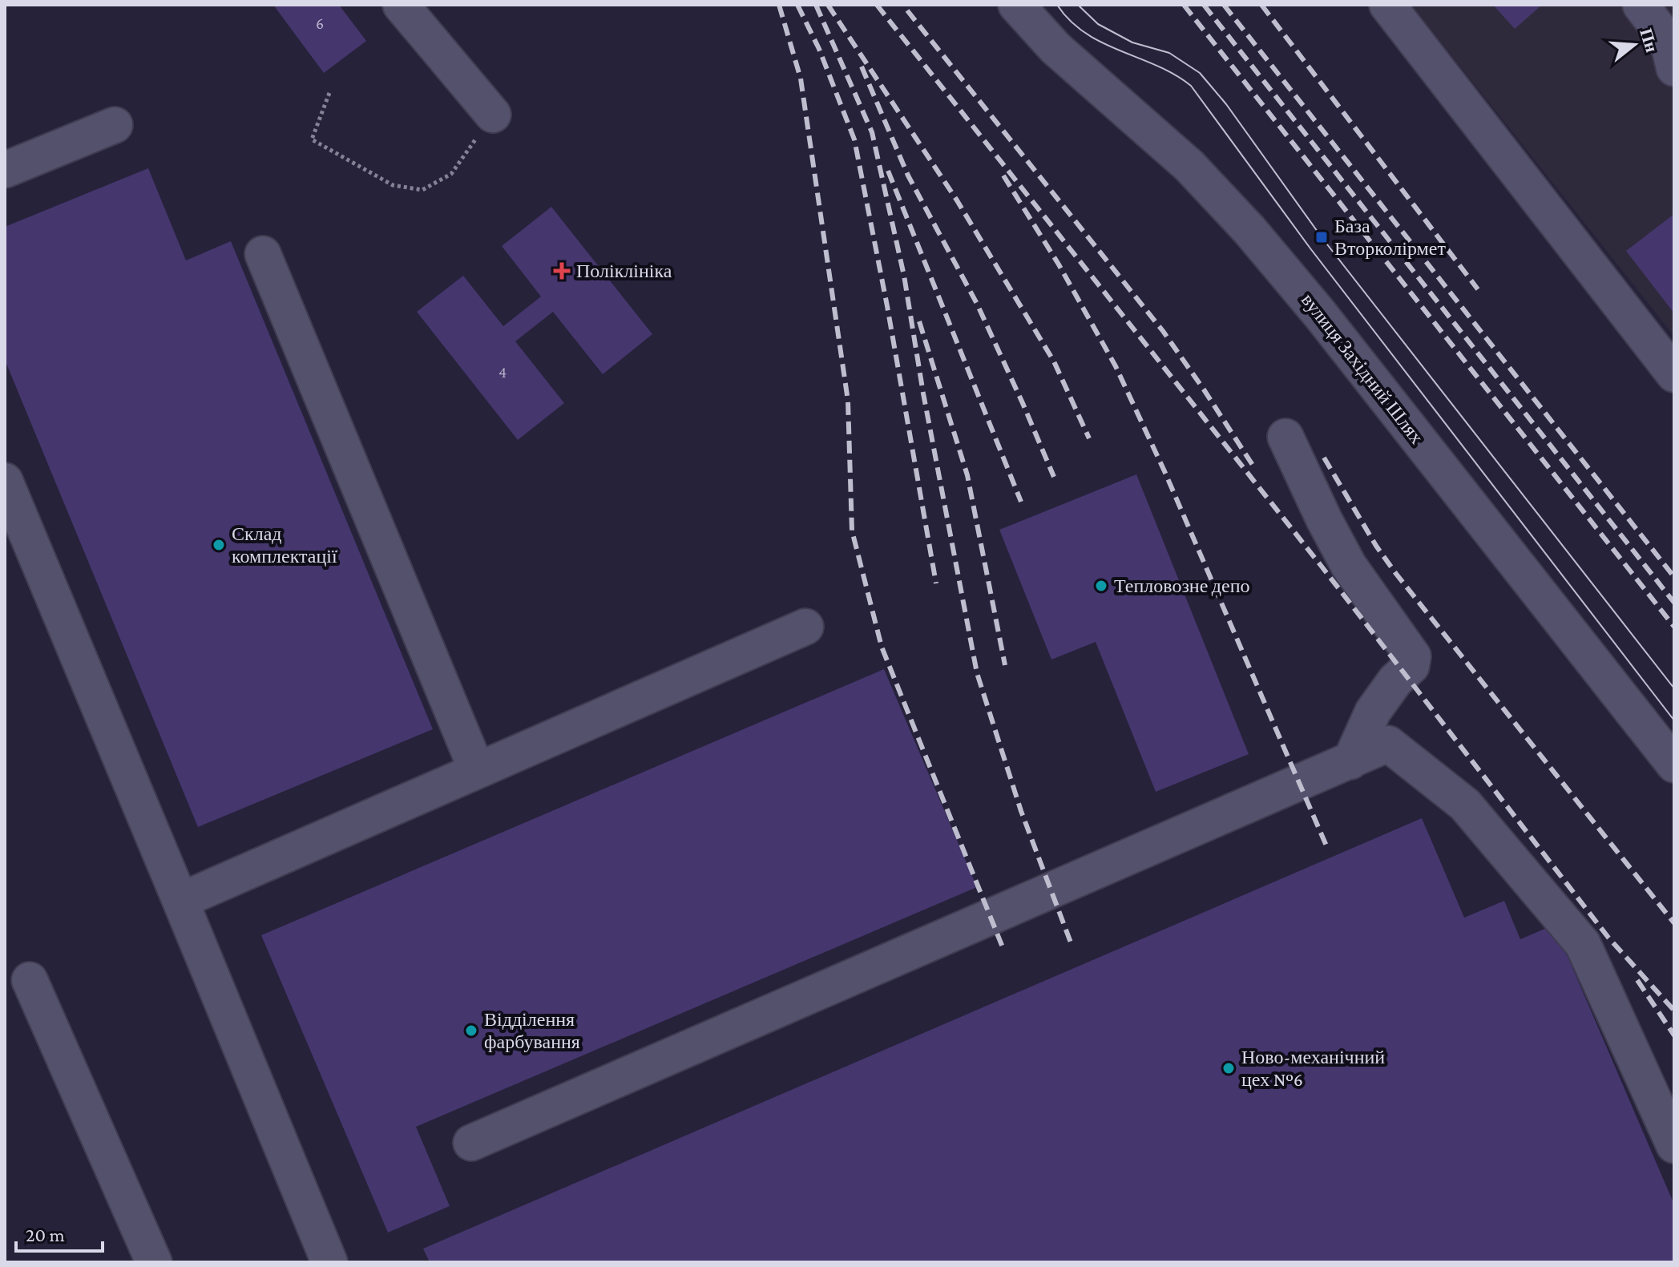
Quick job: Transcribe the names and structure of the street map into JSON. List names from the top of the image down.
{
  "streets": {
    "street": ["вулиця Західний Шлях"]
  },
  "places": {
    "transit": ["База Вторколірмет"],
    "health": ["Поліклініка"],
    "other": [
      "Склад комплектації",
      "Тепловозне депо",
      "Відділення фарбування",
      "Ново-механічний цех №6"
    ]
  },
  "house_numbers": ["6", "4"],
  "scale_bar": "20 m",
  "north": "right"
}
